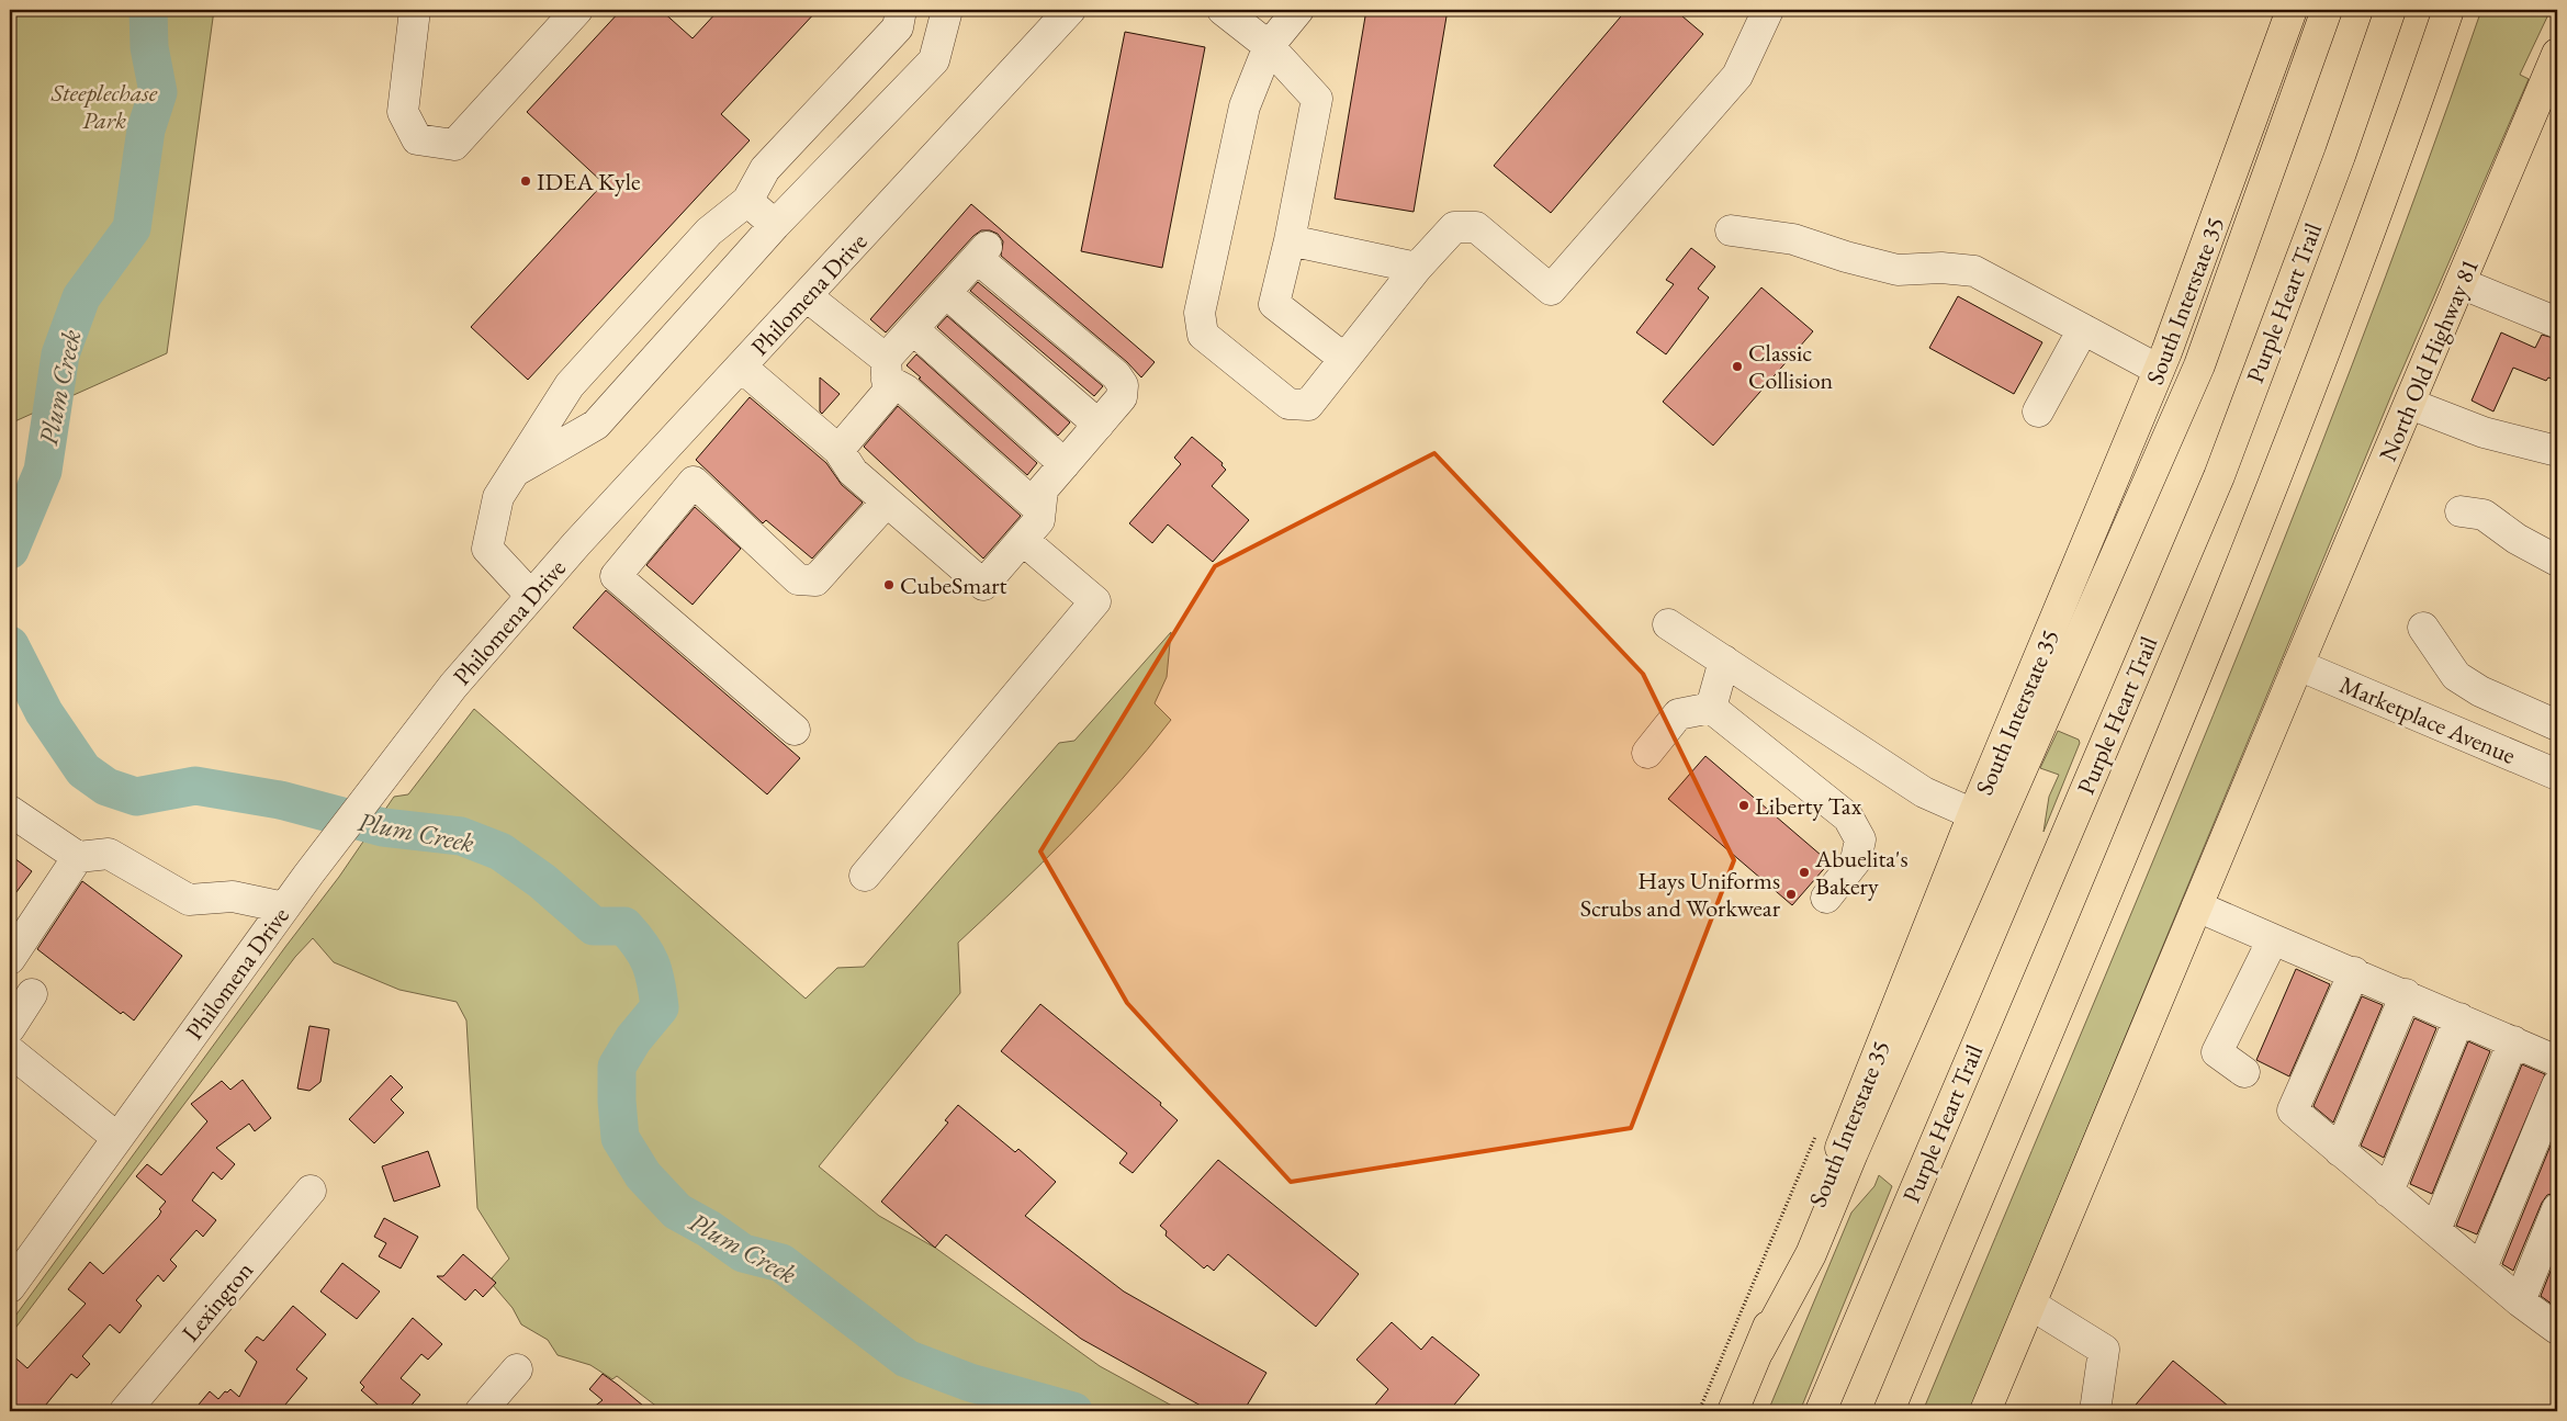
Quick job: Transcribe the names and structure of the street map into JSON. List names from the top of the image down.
{
  "streets": {
    "main road": ["South Interstate 35", "Purple Heart Trail", "North Old Highway 81"],
    "street": ["Philomena Drive", "Marketplace Avenue", "Lexington"]
  },
  "crossings": [
    ["North Old Highway 81", "Marketplace Avenue"]
  ],
  "water": ["Plum Creek"],
  "parks": ["Steeplechase Park"],
  "places": [
    "IDEA Kyle",
    "Classic Collision",
    "CubeSmart",
    "Liberty Tax",
    "Abuelita's Bakery",
    "Hays Uniforms Scrubs and Workwear"
  ]
}
